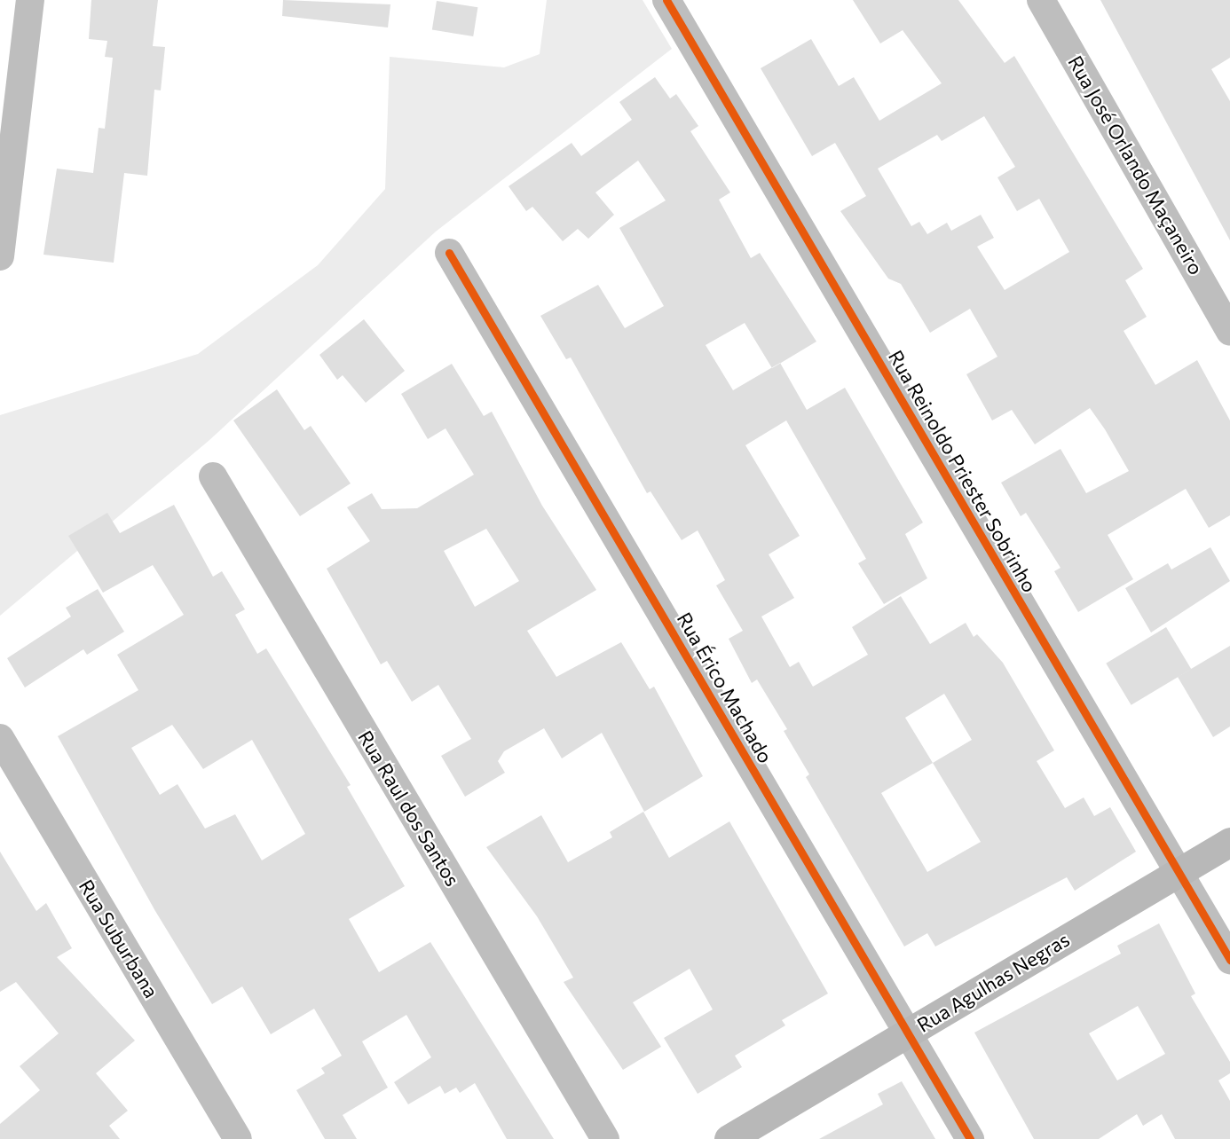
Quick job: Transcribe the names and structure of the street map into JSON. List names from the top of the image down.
{
  "streets": {
    "street": [
      "Rua José Orlando Maçaneiro",
      "Rua Reinoldo Priester Sobrinho",
      "Rua Érico Machado",
      "Rua Raul dos Santos",
      "Rua Suburbana",
      "Rua Agulhas Negras"
    ]
  },
  "crossings": [
    ["Rua Reinoldo Priester Sobrinho", "Rua Agulhas Negras"],
    ["Rua Érico Machado", "Rua Agulhas Negras"]
  ]
}
